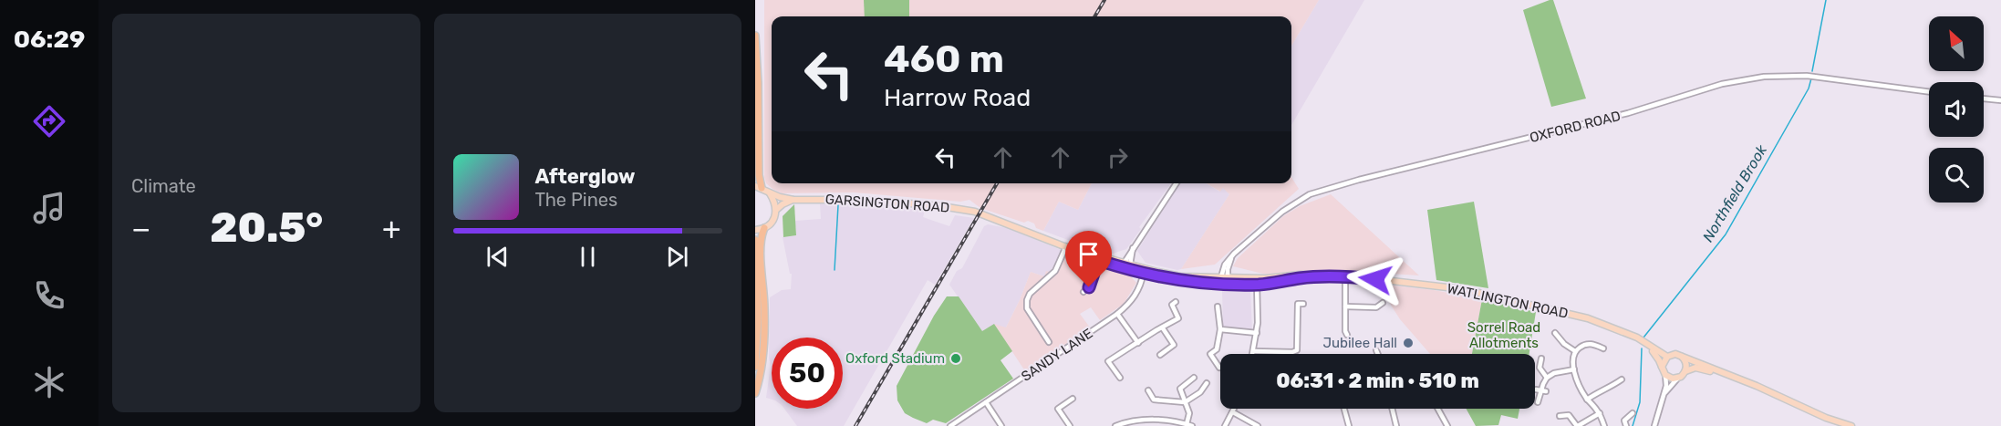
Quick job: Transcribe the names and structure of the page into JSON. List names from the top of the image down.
{
  "streets": {
    "main road": ["GARSINGTON ROAD", "WATLINGTON ROAD"],
    "street": ["OXFORD ROAD", "SANDY LANE"]
  },
  "crossings": [
    ["OXFORD ROAD", "WATLINGTON ROAD"],
    ["GARSINGTON ROAD", "WATLINGTON ROAD"],
    ["WATLINGTON ROAD", "SANDY LANE"]
  ],
  "water": ["Northfield Brook"],
  "parks": ["Sorrel Road Allotments"],
  "places": ["Jubilee Hall", "Oxford Stadium"],
  "north": "top left",
  "page": {
    "tabs": "06:29",
    "tile": "Climate",
    "turn": ["460 m", "Harrow Road"],
    "song": ["Afterglow", "The Pines"],
    "heat": ["−", "20.5°", "+"],
    "limit": "50",
    "trip": "06:31 · 2 min · 510 m"
  }
}
